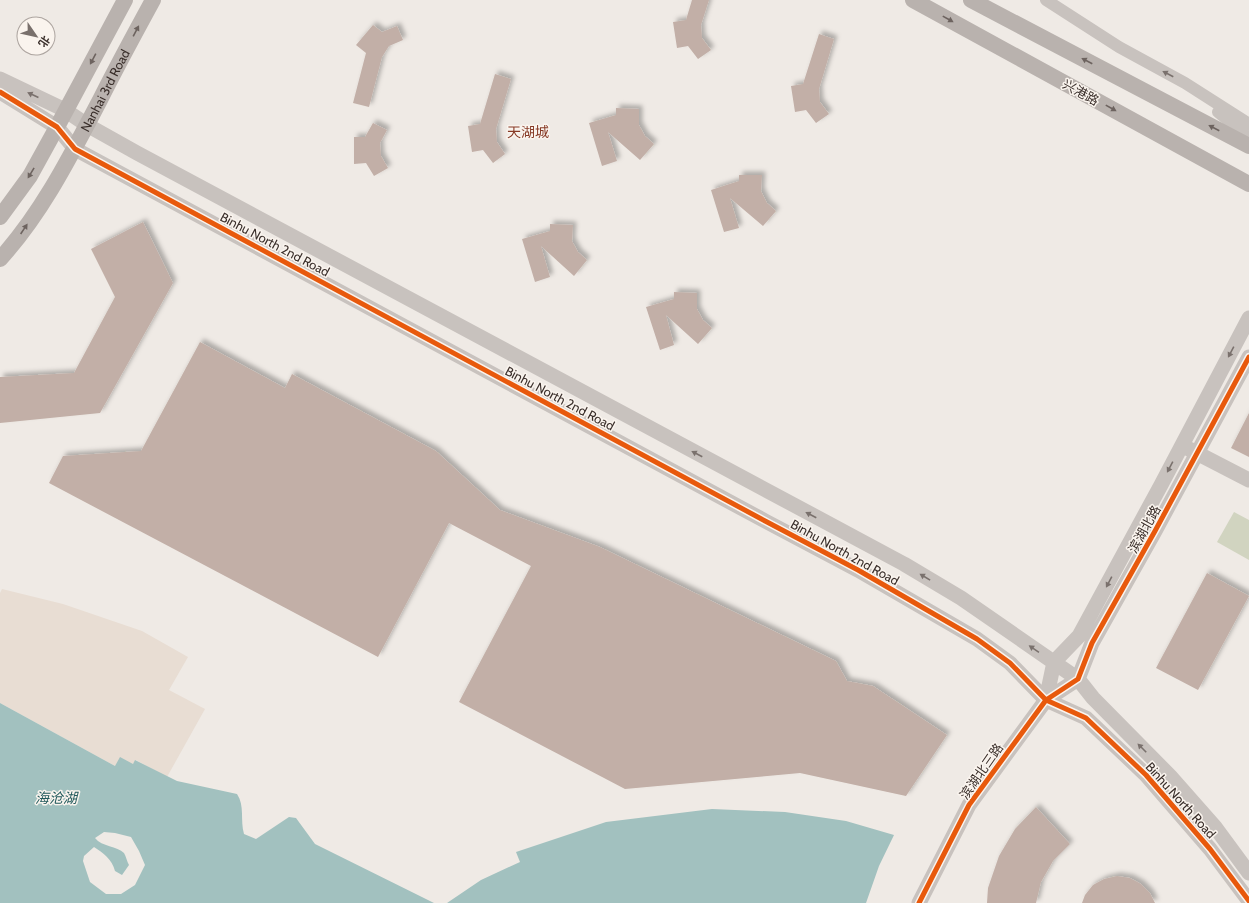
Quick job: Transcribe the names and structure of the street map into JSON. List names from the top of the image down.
{
  "streets": {
    "main road": ["Nanhai 3rd Road", "兴港路"],
    "street": [
      "Binhu North 2nd Road",
      "滨湖北路",
      "滨湖北三路",
      "Binhu North Road"
    ]
  },
  "crossings": [
    ["Nanhai 3rd Road", "Binhu North 2nd Road"],
    ["Binhu North 2nd Road", "滨湖北路"],
    ["Binhu North 2nd Road", "滨湖北三路"],
    ["Binhu North 2nd Road", "Binhu North Road"],
    ["滨湖北路", "Binhu North Road"],
    ["滨湖北三路", "Binhu North Road"]
  ],
  "districts": ["天湖城"],
  "water": ["海沧湖"],
  "north": "bottom right"
}
